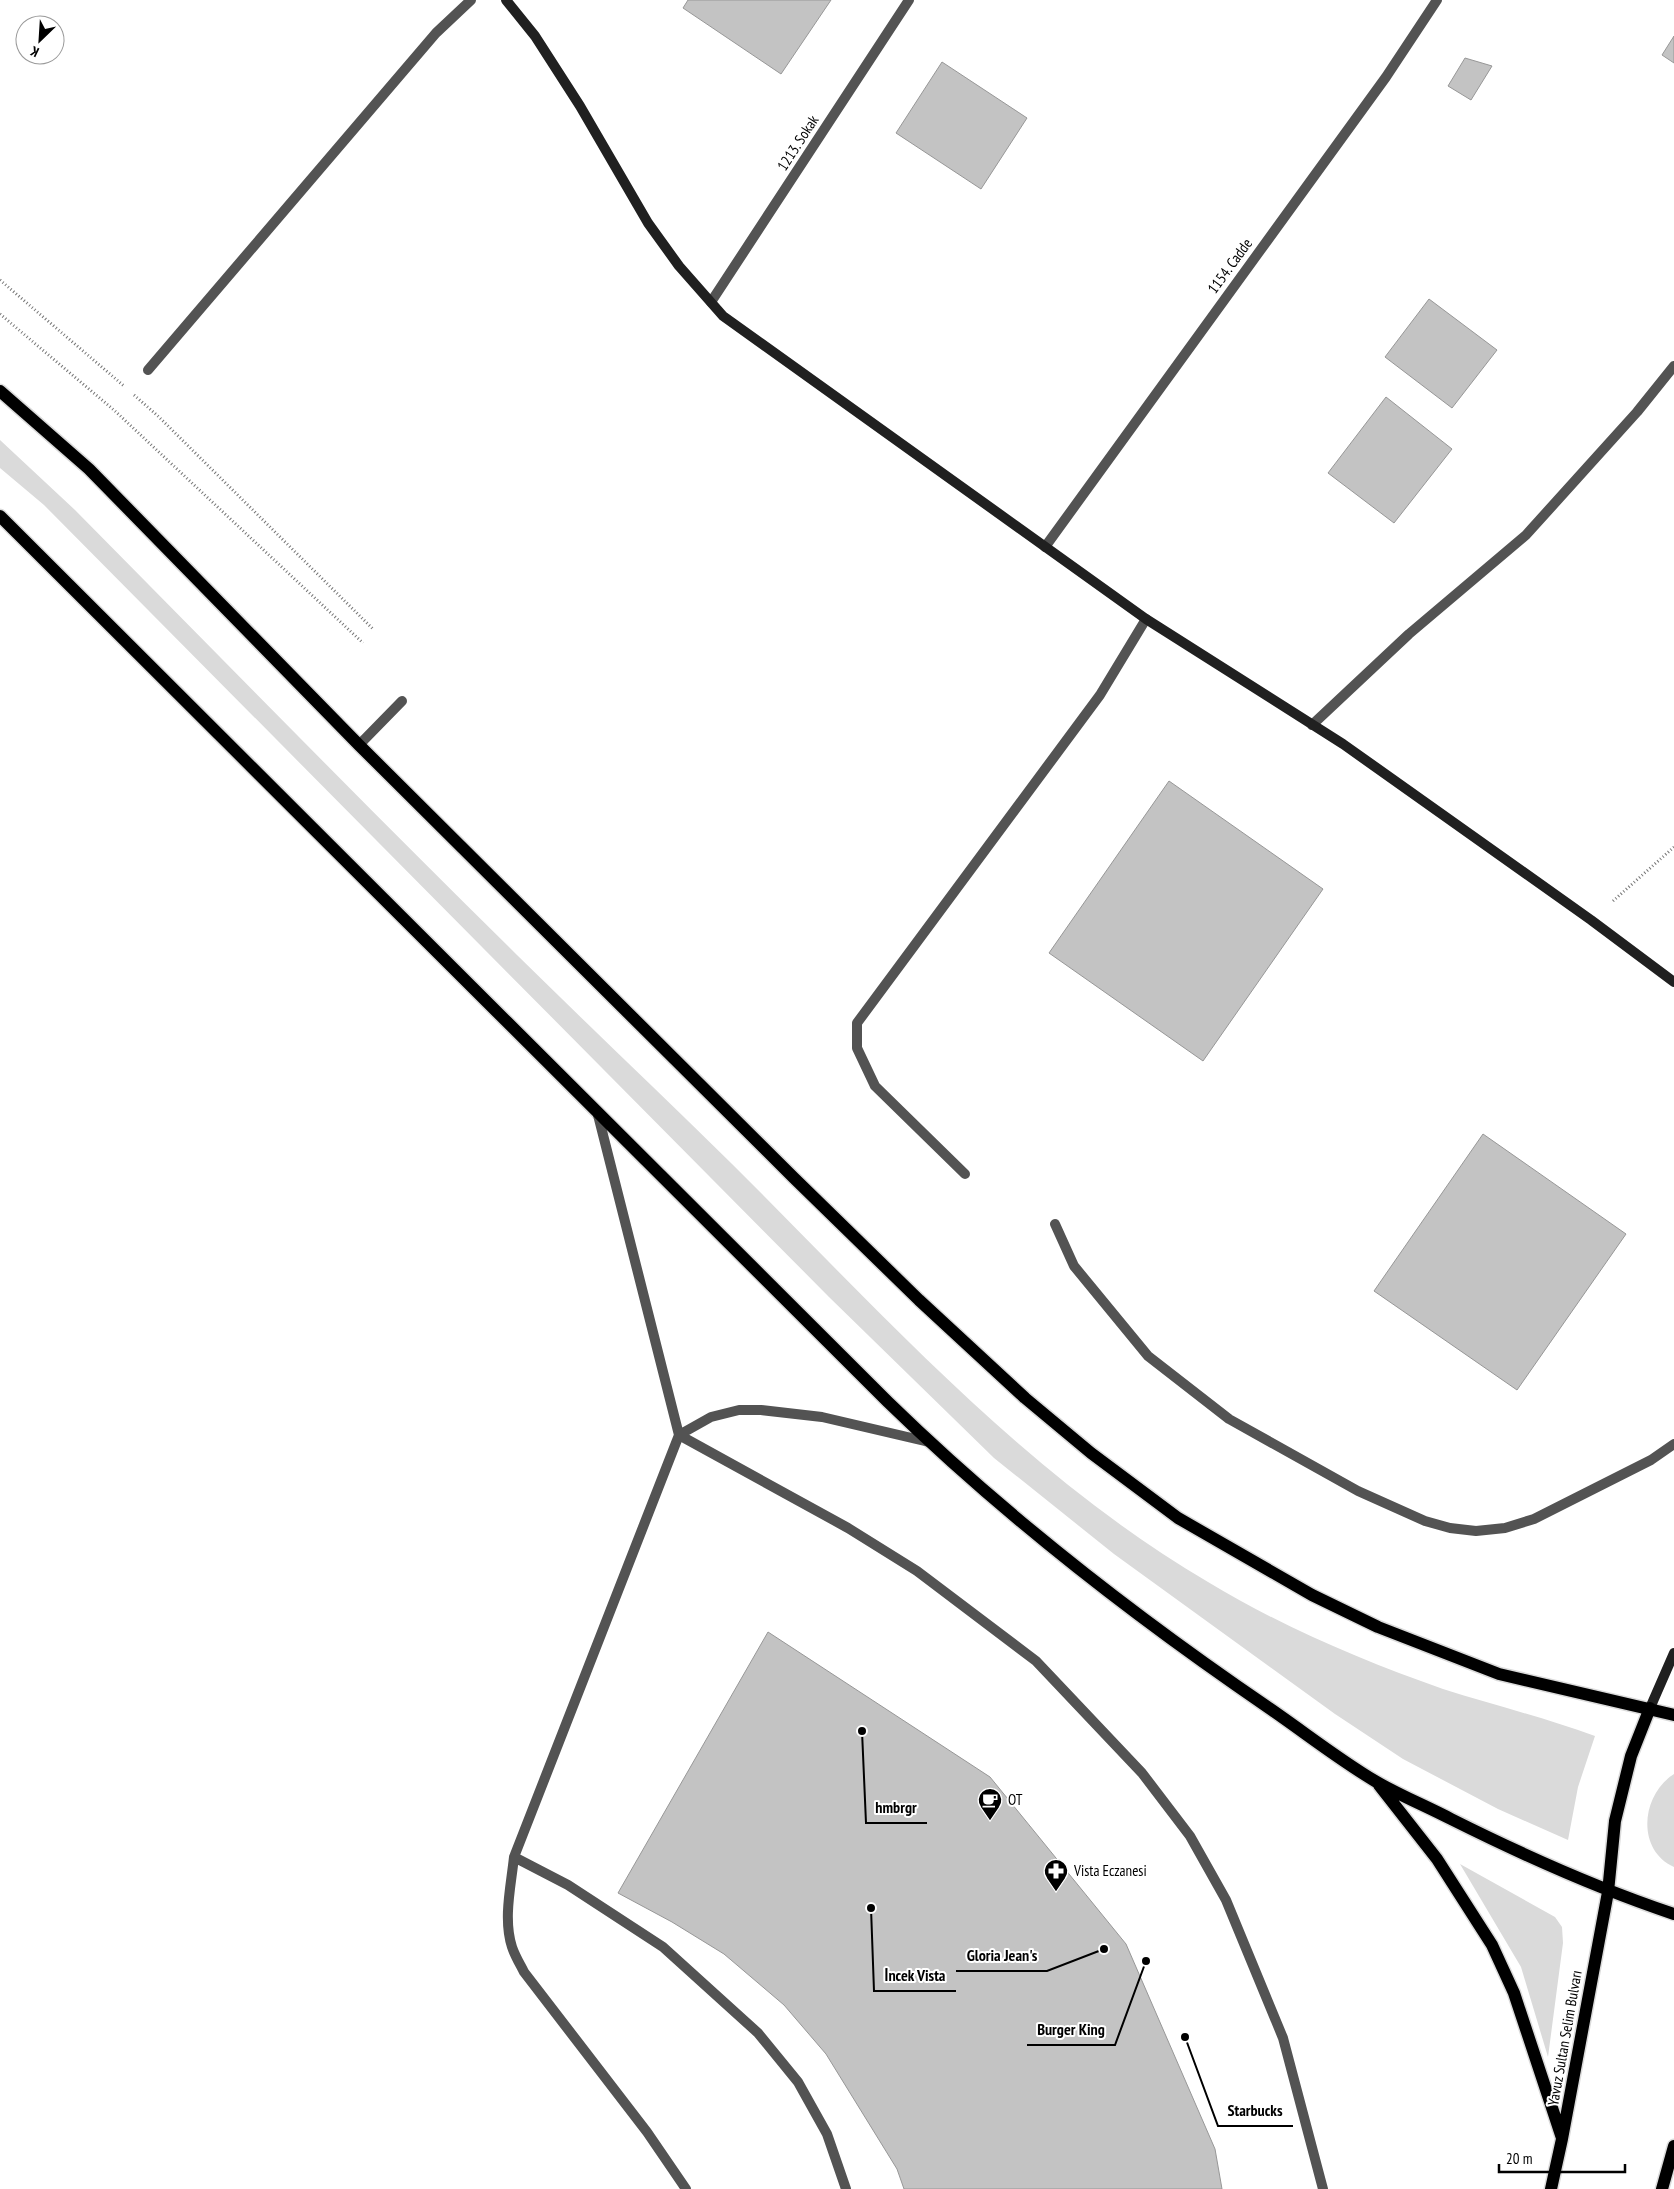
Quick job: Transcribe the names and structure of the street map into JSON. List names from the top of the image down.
{
  "streets": {
    "main road": ["Yavuz Sultan Selim Bulvarı"],
    "street": ["1213. Sokak", "1154. Cadde"]
  },
  "places": {
    "other": [
      "hmbrgr",
      "İncek Vista",
      "Gloria Jean's",
      "Burger King",
      "Starbucks"
    ],
    "cafe": ["OT"],
    "pharmacy": ["Vista Eczanesi"]
  },
  "scale_bar": "20 m",
  "north": "bottom left"
}
